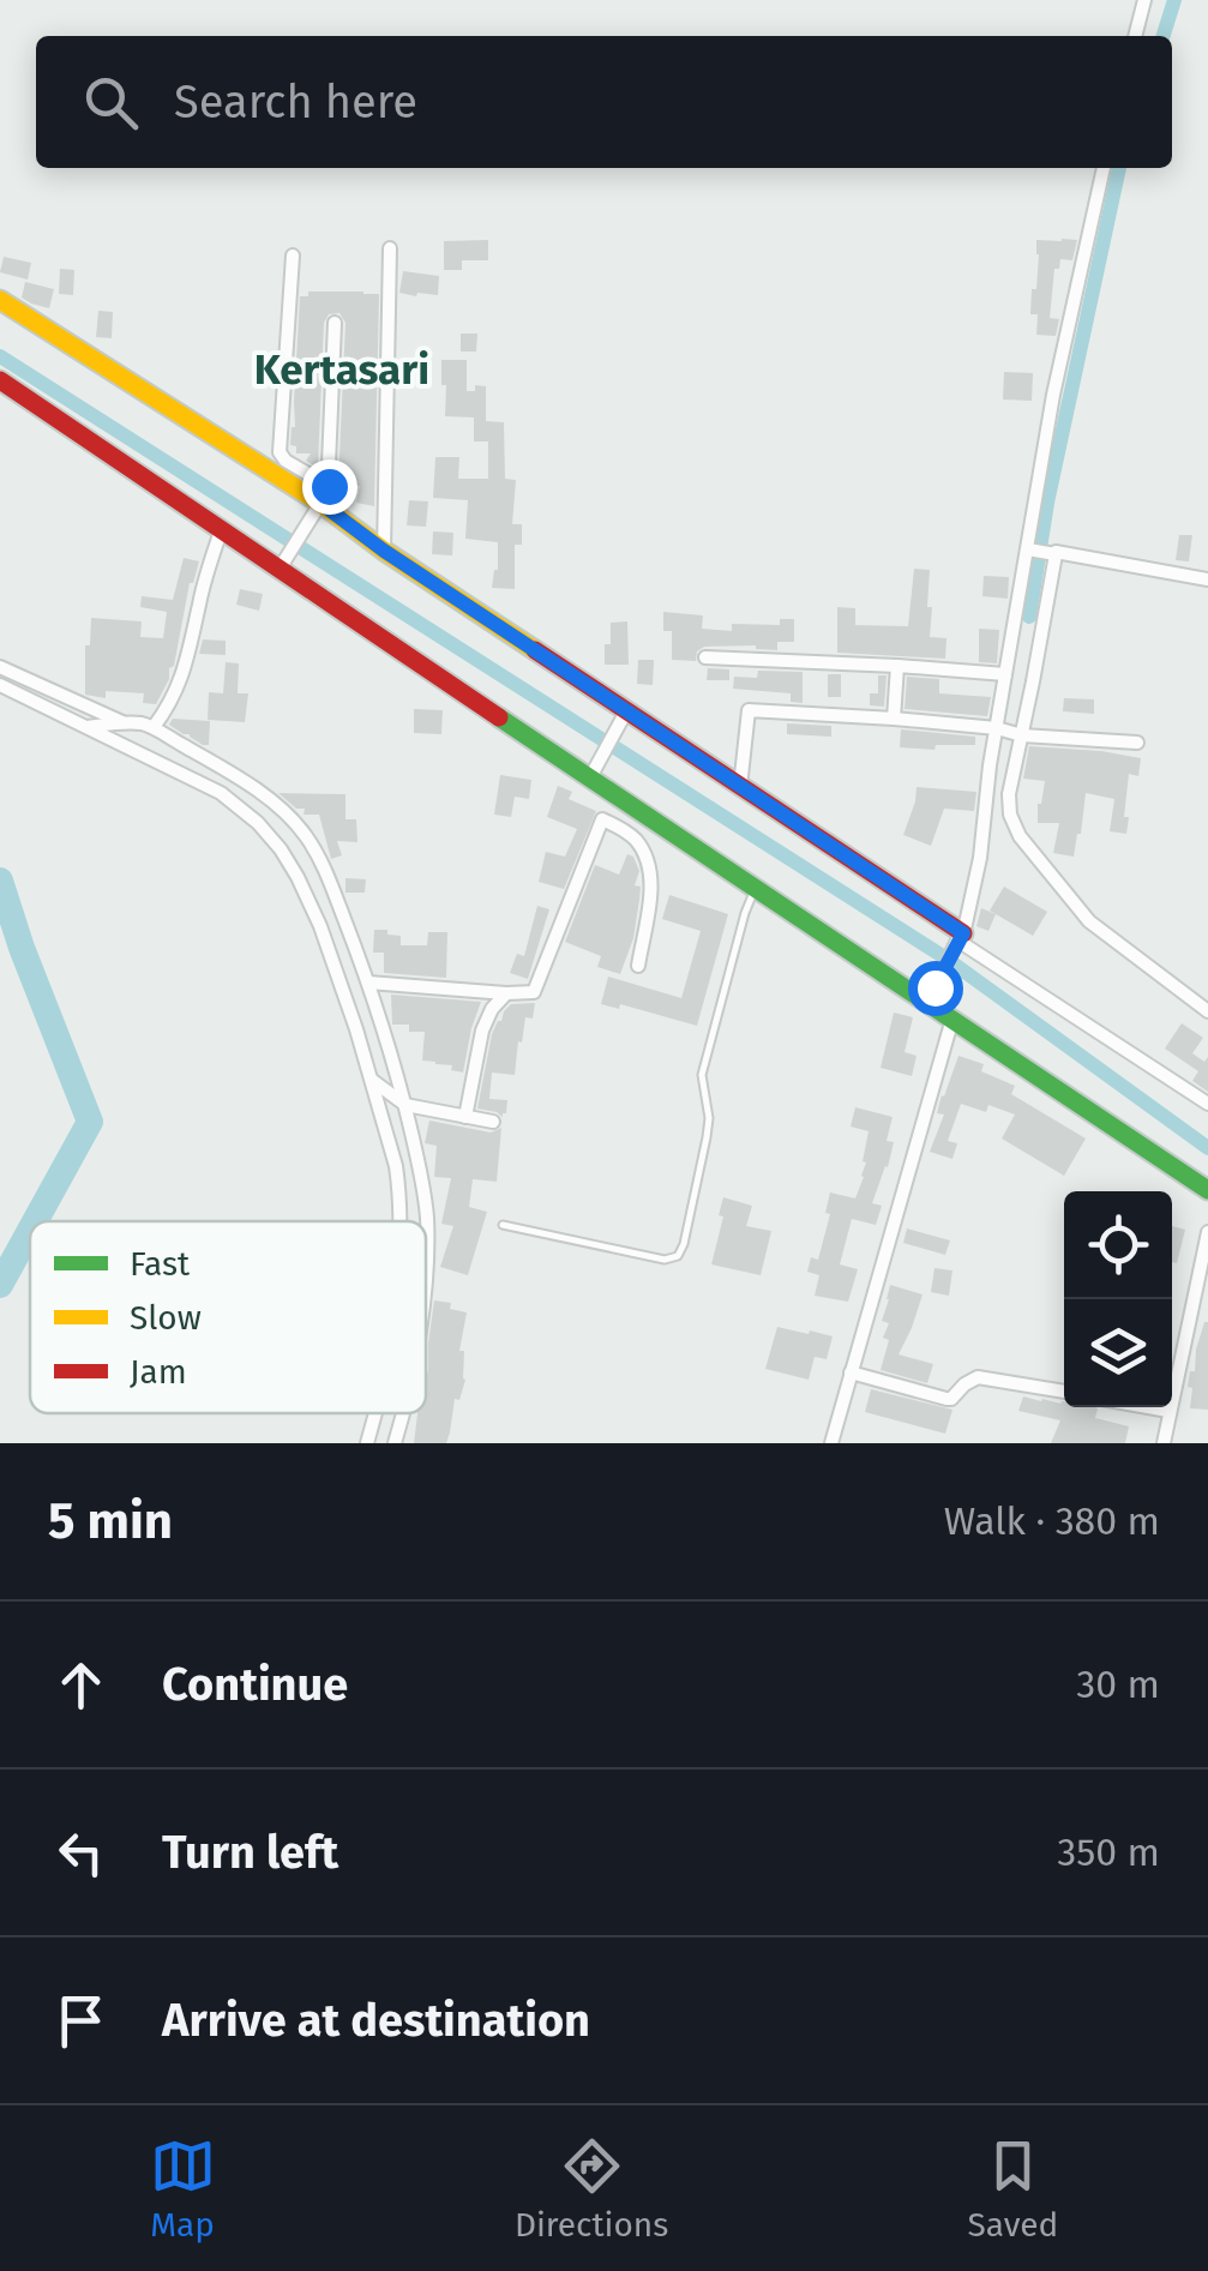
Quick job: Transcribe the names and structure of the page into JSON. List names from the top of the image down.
{
  "districts": ["Kertasari"],
  "legend": ["Fast", "Slow", "Jam"],
  "page": {
    "search": "Search here",
    "heading": ["5 min", "Walk · 380 m"],
    "list": [
      ["Continue", "30 m"],
      ["Turn left", "350 m"],
      "Arrive at destination"
    ],
    "nav": ["Map", "Directions", "Saved"]
  }
}
